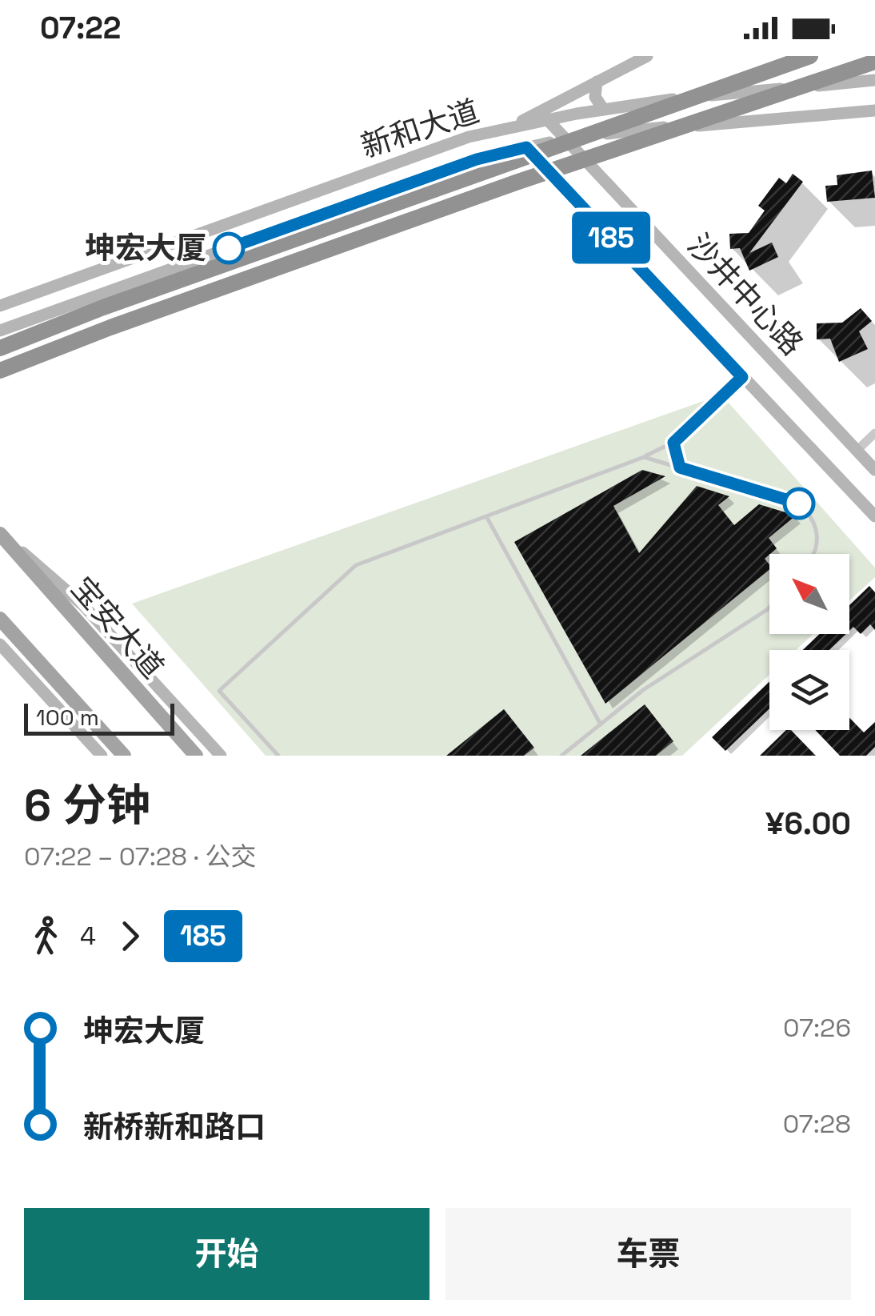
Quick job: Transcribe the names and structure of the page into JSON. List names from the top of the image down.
{
  "streets": {
    "main road": ["新和大道", "沙井中心路", "宝安大道"]
  },
  "crossings": [
    ["新和大道", "沙井中心路"]
  ],
  "places": ["坤宏大厦"],
  "lines": ["bus line 185"],
  "scale_bar": "100 m",
  "north": "top left",
  "page": {
    "status": "07:22",
    "on_map": "185",
    "scale": "100 m",
    "heading": ["6 分钟", "07:22 – 07:28 · 公交", "¥6.00"],
    "legs": ["4", "185"],
    "list": [
      {
        "name": "坤宏大厦",
        "value": "07:26"
      },
      {
        "name": "新桥新和路口",
        "value": "07:28"
      }
    ],
    "buttons": ["开始", "车票"]
  }
}
